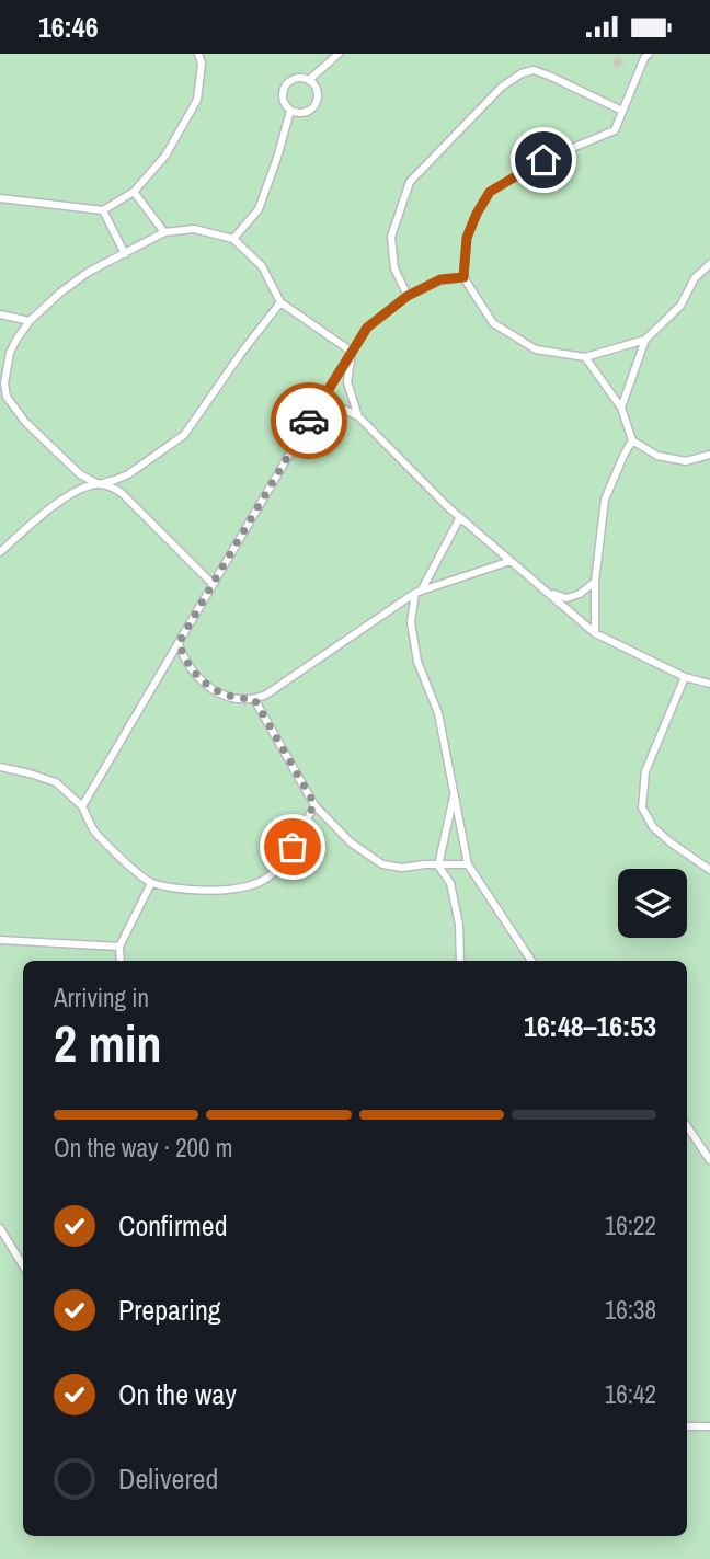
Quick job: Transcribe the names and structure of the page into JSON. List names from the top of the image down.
{
  "page": {
    "status": "16:46",
    "heading": ["2 min", "Arriving in", "16:48–16:53"],
    "bar": "On the way · 200 m",
    "list": [
      ["Confirmed", "16:22"],
      ["Preparing", "16:38"],
      ["On the way", "16:42"],
      "Delivered"
    ]
  }
}
